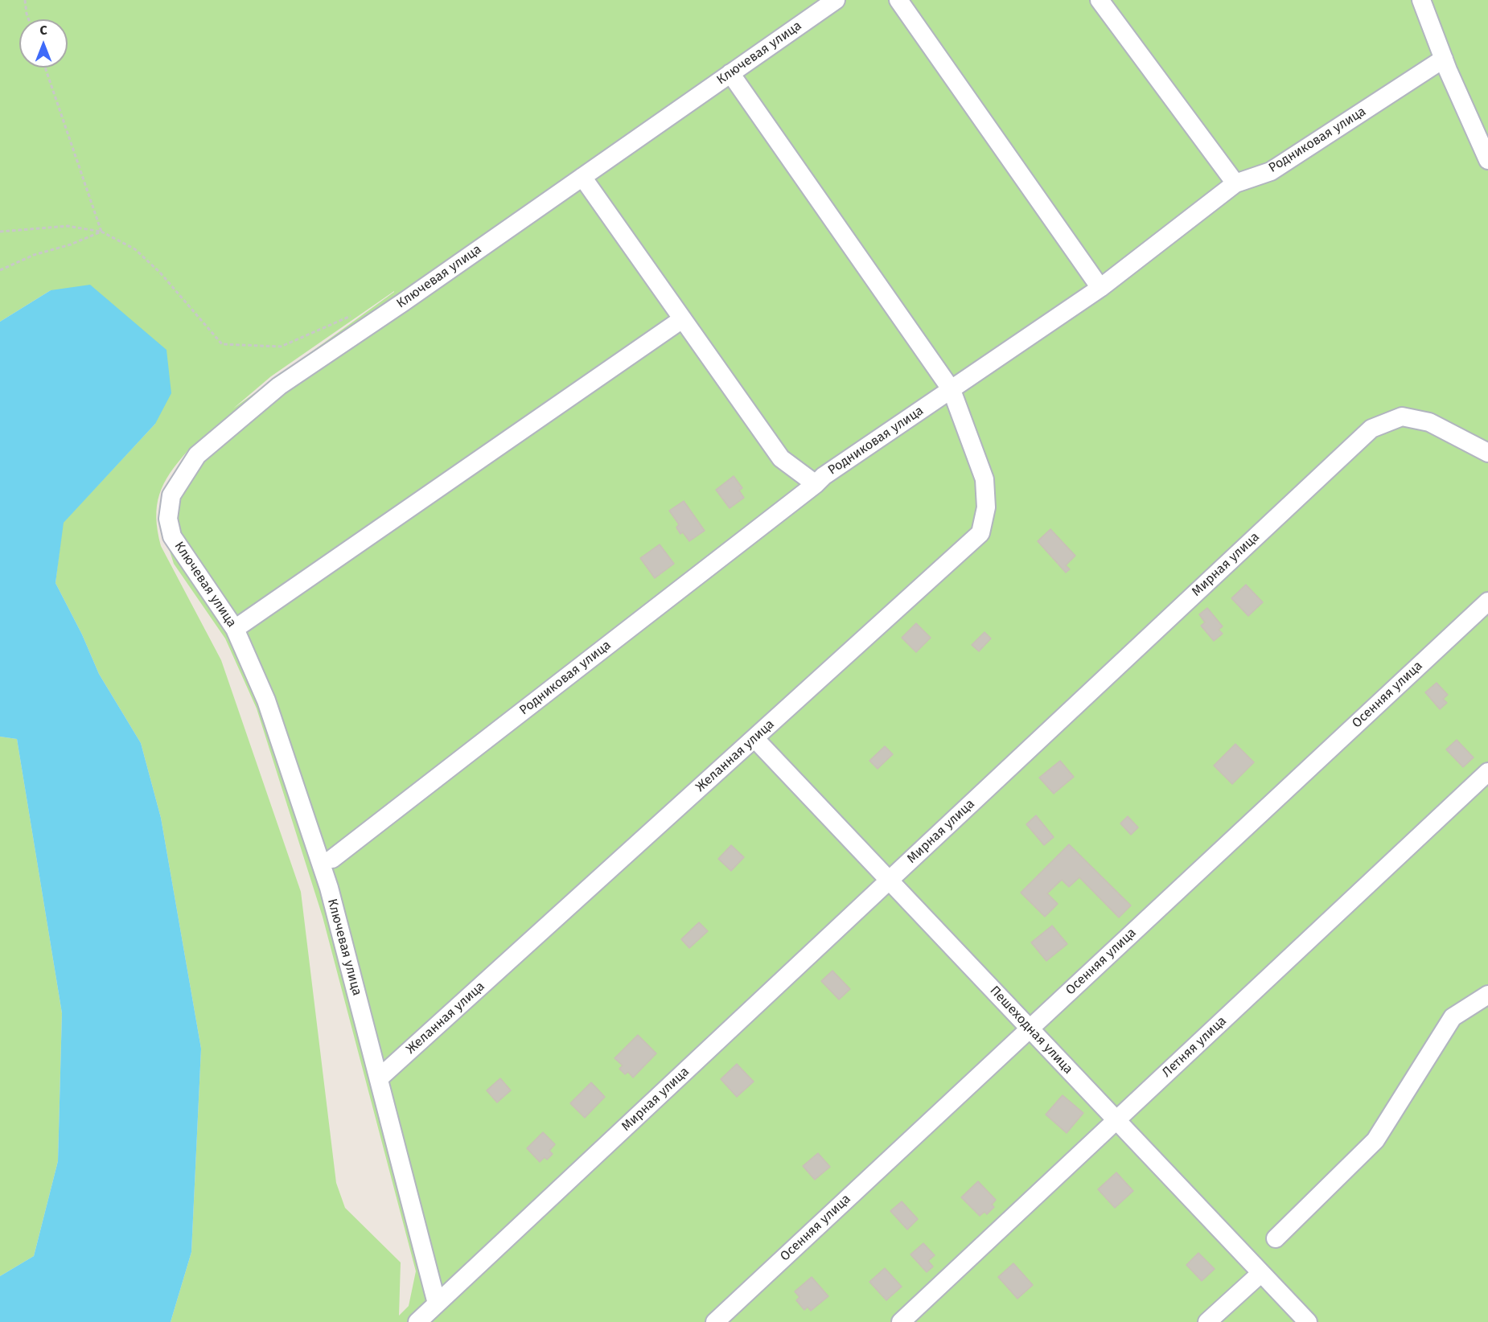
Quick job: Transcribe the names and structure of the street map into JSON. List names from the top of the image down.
{
  "streets": {
    "street": [
      "Ключевая улица",
      "Родниковая улица",
      "Мирная улица",
      "Осенняя улица",
      "Желанная улица",
      "Пешеходная улица",
      "Летняя улица"
    ]
  },
  "crossings": [
    ["Ключевая улица", "Мирная улица"],
    ["Ключевая улица", "Желанная улица"],
    ["Родниковая улица", "Желанная улица"],
    ["Мирная улица", "Пешеходная улица"],
    ["Осенняя улица", "Пешеходная улица"],
    ["Желанная улица", "Пешеходная улица"],
    ["Пешеходная улица", "Летняя улица"]
  ],
  "north": "top"
}
